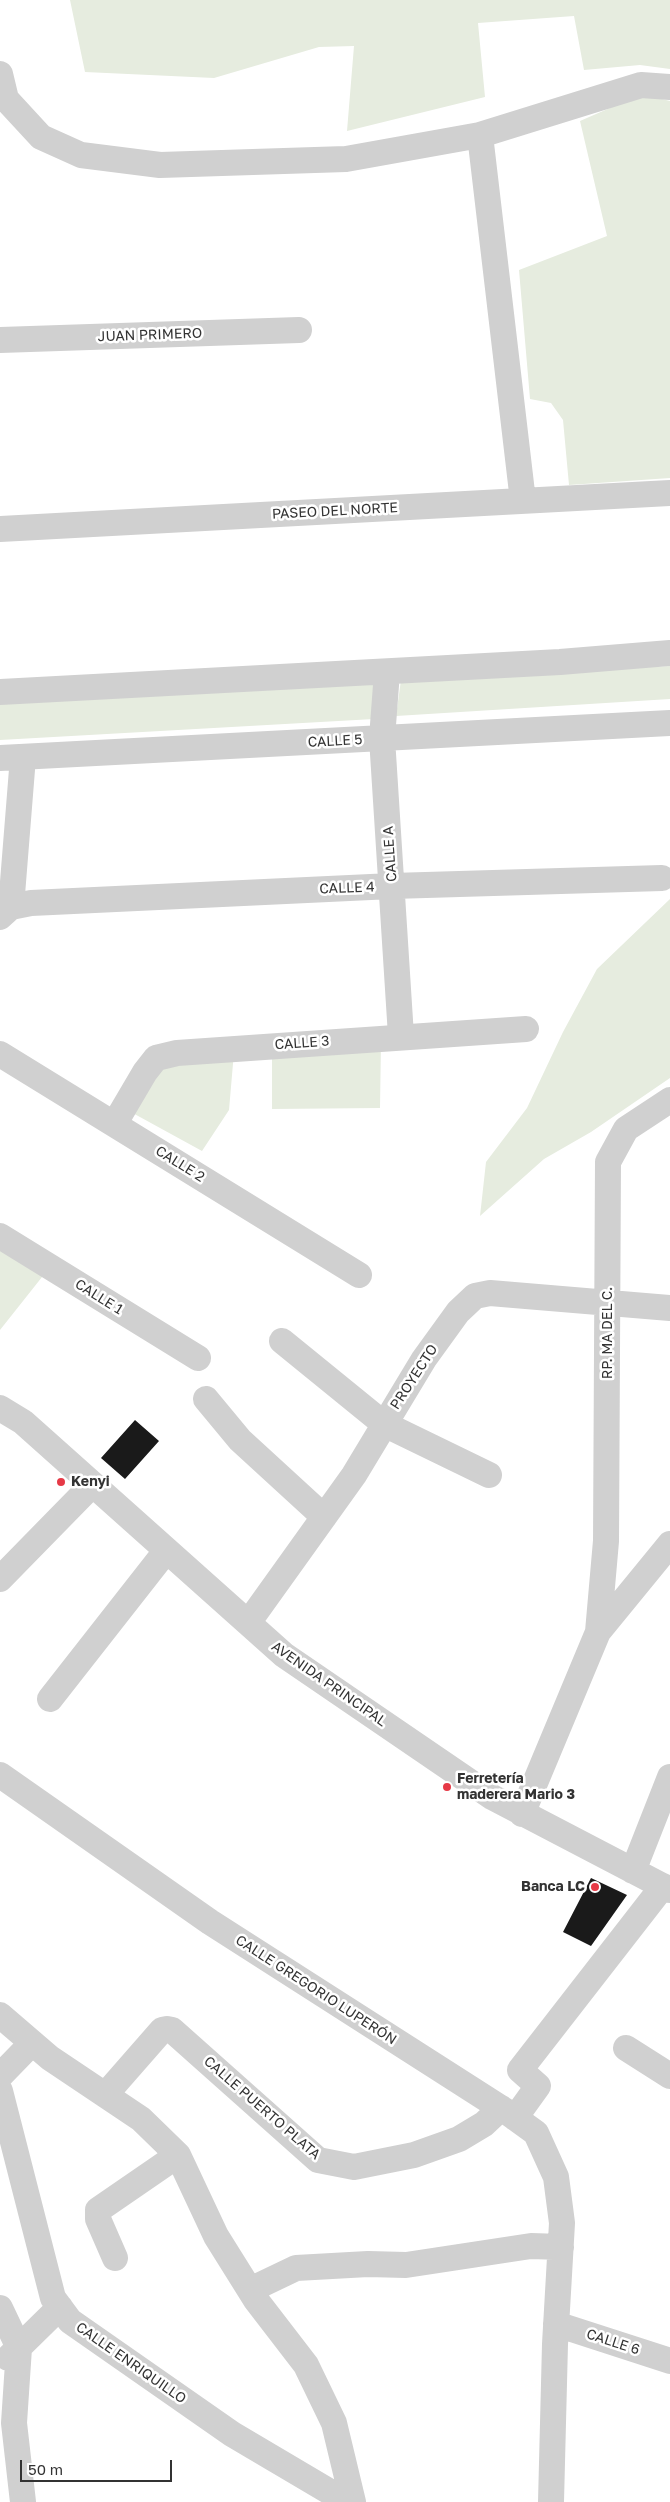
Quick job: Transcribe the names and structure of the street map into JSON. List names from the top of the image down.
{
  "streets": {
    "street": [
      "JUAN PRIMERO",
      "PASEO DEL NORTE",
      "CALLE 5",
      "CALLE A",
      "CALLE 4",
      "CALLE 3",
      "CALLE 2",
      "CALLE 1",
      "RP. MA DEL C.",
      "PROYECTO",
      "AVENIDA PRINCIPAL",
      "CALLE GREGORIO LUPERÓN",
      "CALLE PUERTO PLATA",
      "CALLE 6",
      "CALLE ENRIQUILLO"
    ]
  },
  "crossings": [
    ["CALLE 5", "CALLE A"],
    ["CALLE A", "CALLE 4"],
    ["CALLE A", "CALLE 3"],
    ["CALLE 3", "CALLE 2"],
    ["RP. MA DEL C.", "PROYECTO"],
    ["PROYECTO", "AVENIDA PRINCIPAL"],
    ["CALLE GREGORIO LUPERÓN", "CALLE PUERTO PLATA"],
    ["CALLE GREGORIO LUPERÓN", "CALLE 6"]
  ],
  "places": ["Kenyi", "Ferretería maderera Mario 3", "Banca LC"],
  "scale_bar": "50 m"
}
